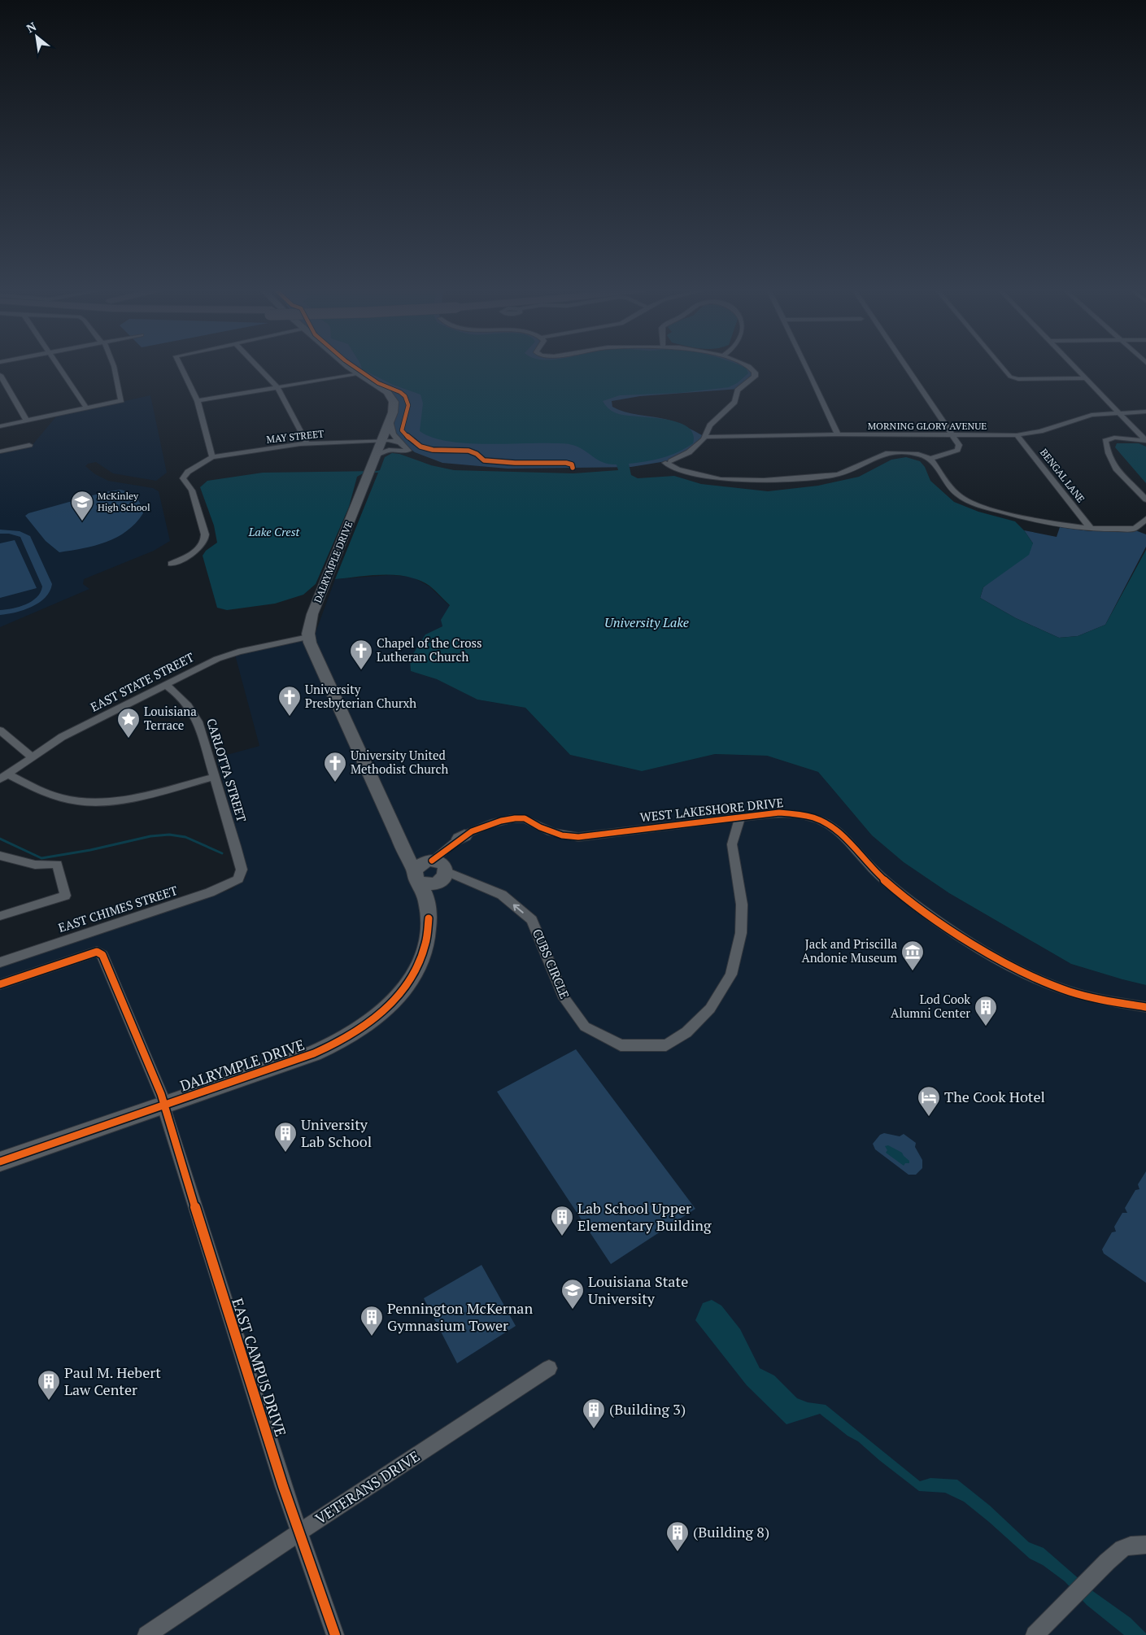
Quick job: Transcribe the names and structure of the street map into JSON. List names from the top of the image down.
{
  "streets": {
    "street": [
      "MORNING GLORY AVENUE",
      "MAY STREET",
      "BENGAL LANE",
      "DALRYMPLE DRIVE",
      "EAST STATE STREET",
      "CARLOTTA STREET",
      "WEST LAKESHORE DRIVE",
      "EAST CHIMES STREET",
      "CUBS CIRCLE",
      "EAST CAMPUS DRIVE",
      "VETERANS DRIVE"
    ]
  },
  "crossings": [
    ["MORNING GLORY AVENUE", "BENGAL LANE"],
    ["MAY STREET", "DALRYMPLE DRIVE"],
    ["DALRYMPLE DRIVE", "EAST STATE STREET"],
    ["DALRYMPLE DRIVE", "WEST LAKESHORE DRIVE"],
    ["DALRYMPLE DRIVE", "CUBS CIRCLE"],
    ["DALRYMPLE DRIVE", "EAST CAMPUS DRIVE"],
    ["EAST STATE STREET", "CARLOTTA STREET"],
    ["CARLOTTA STREET", "EAST CHIMES STREET"],
    ["WEST LAKESHORE DRIVE", "CUBS CIRCLE"],
    ["EAST CAMPUS DRIVE", "VETERANS DRIVE"]
  ],
  "water": ["Lake Crest", "University Lake"],
  "places": {
    "school or university": ["McKinley High School", "Louisiana State University"],
    "church": ["Chapel of the Cross Lutheran Church", "University Presbyterian Churxh", "University United Methodist Church"],
    "place": ["Louisiana Terrace"],
    "museum": ["Jack and Priscilla Andonie Museum"],
    "building": [
      "Lod Cook Alumni Center",
      "University Lab School",
      "Lab School Upper Elementary Building",
      "Pennington McKernan Gymnasium Tower",
      "Paul M. Hebert Law Center",
      "(Building 3)",
      "(Building 8)"
    ],
    "hotel": ["The Cook Hotel"]
  },
  "north": "top left"
}
